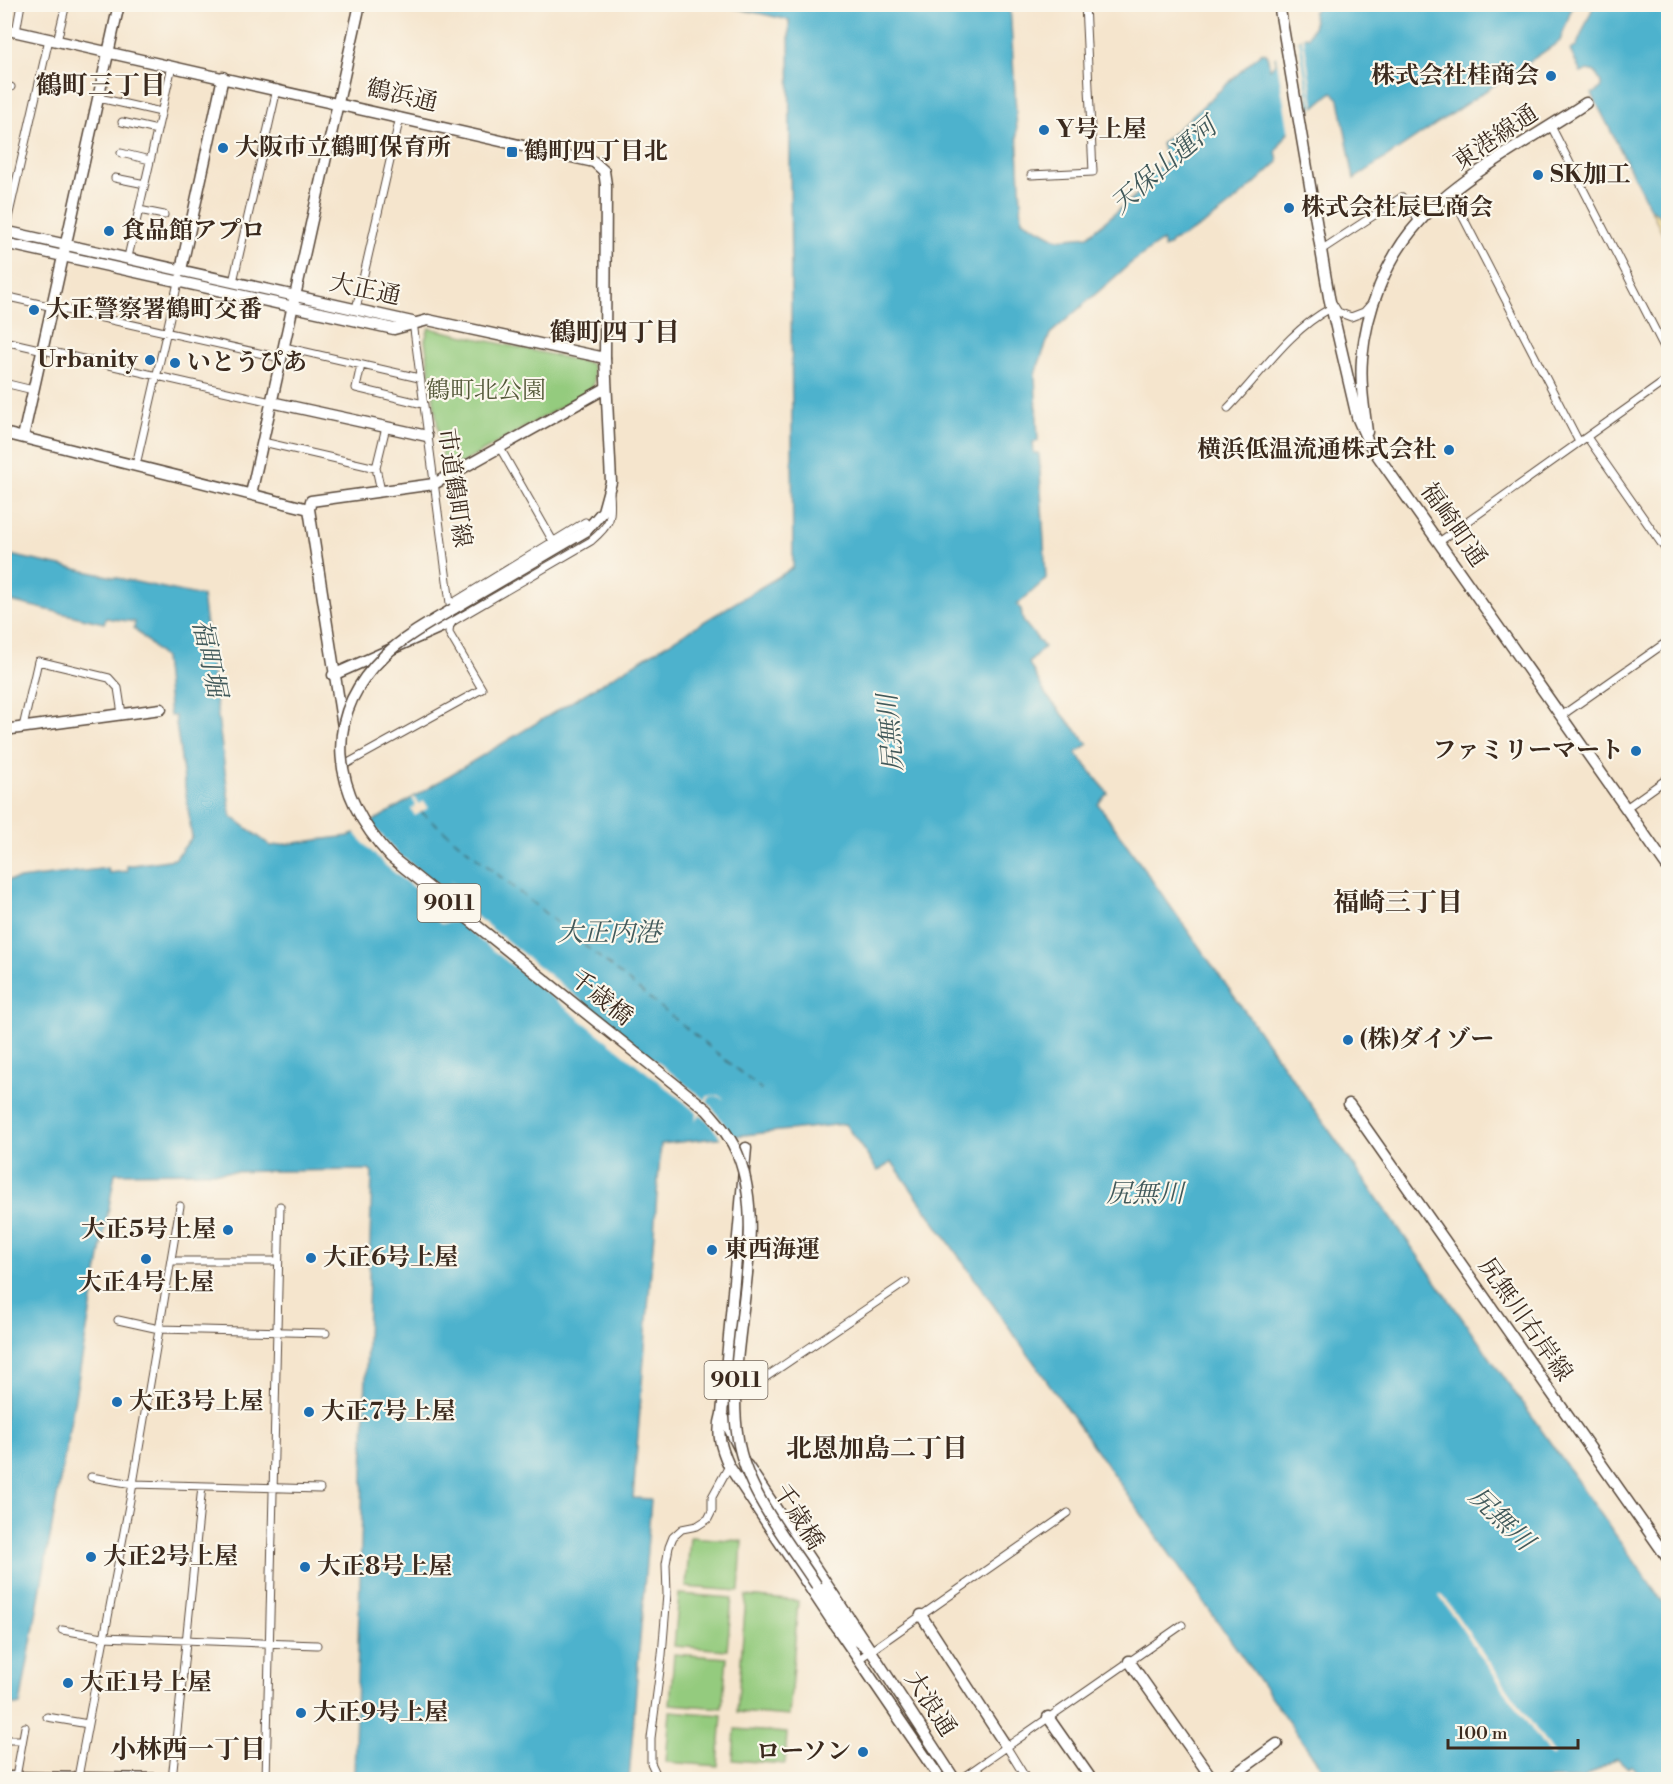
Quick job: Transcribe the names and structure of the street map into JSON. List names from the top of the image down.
{
  "streets": {
    "street": [
      "鶴浜通",
      "東港線通",
      "大正通",
      "市道鶴町線",
      "福崎町通",
      "9011",
      "千歳橋",
      "尻無川右岸線",
      "大浪通"
    ]
  },
  "crossings": [
    ["鶴浜通", "千歳橋"],
    ["東港線通", "福崎町通"],
    ["大正通", "市道鶴町線"],
    ["千歳橋", "大浪通"]
  ],
  "districts": [
    "鶴町三丁目",
    "鶴町四丁目",
    "福崎三丁目",
    "北恩加島二丁目",
    "小林西一丁目"
  ],
  "water": [
    "天保山運河",
    "福町堀",
    "尻無川",
    "大正内港"
  ],
  "parks": ["鶴町北公園"],
  "places": {
    "other": [
      "株式会社桂商会",
      "Y号上屋",
      "大阪市立鶴町保育所",
      "SK加工",
      "株式会社辰巳商会",
      "食品館アプロ",
      "大正警察署鶴町交番",
      "Urbanity",
      "いとうぴあ",
      "横浜低温流通株式会社",
      "ファミリーマート",
      "(株)ダイゾー",
      "大正5号上屋",
      "東西海運",
      "大正6号上屋",
      "大正4号上屋",
      "大正3号上屋",
      "大正7号上屋",
      "大正2号上屋",
      "大正8号上屋",
      "大正1号上屋",
      "大正9号上屋",
      "ローソン"
    ],
    "transit": ["鶴町四丁目北"]
  },
  "scale_bar": "100 m"
}
